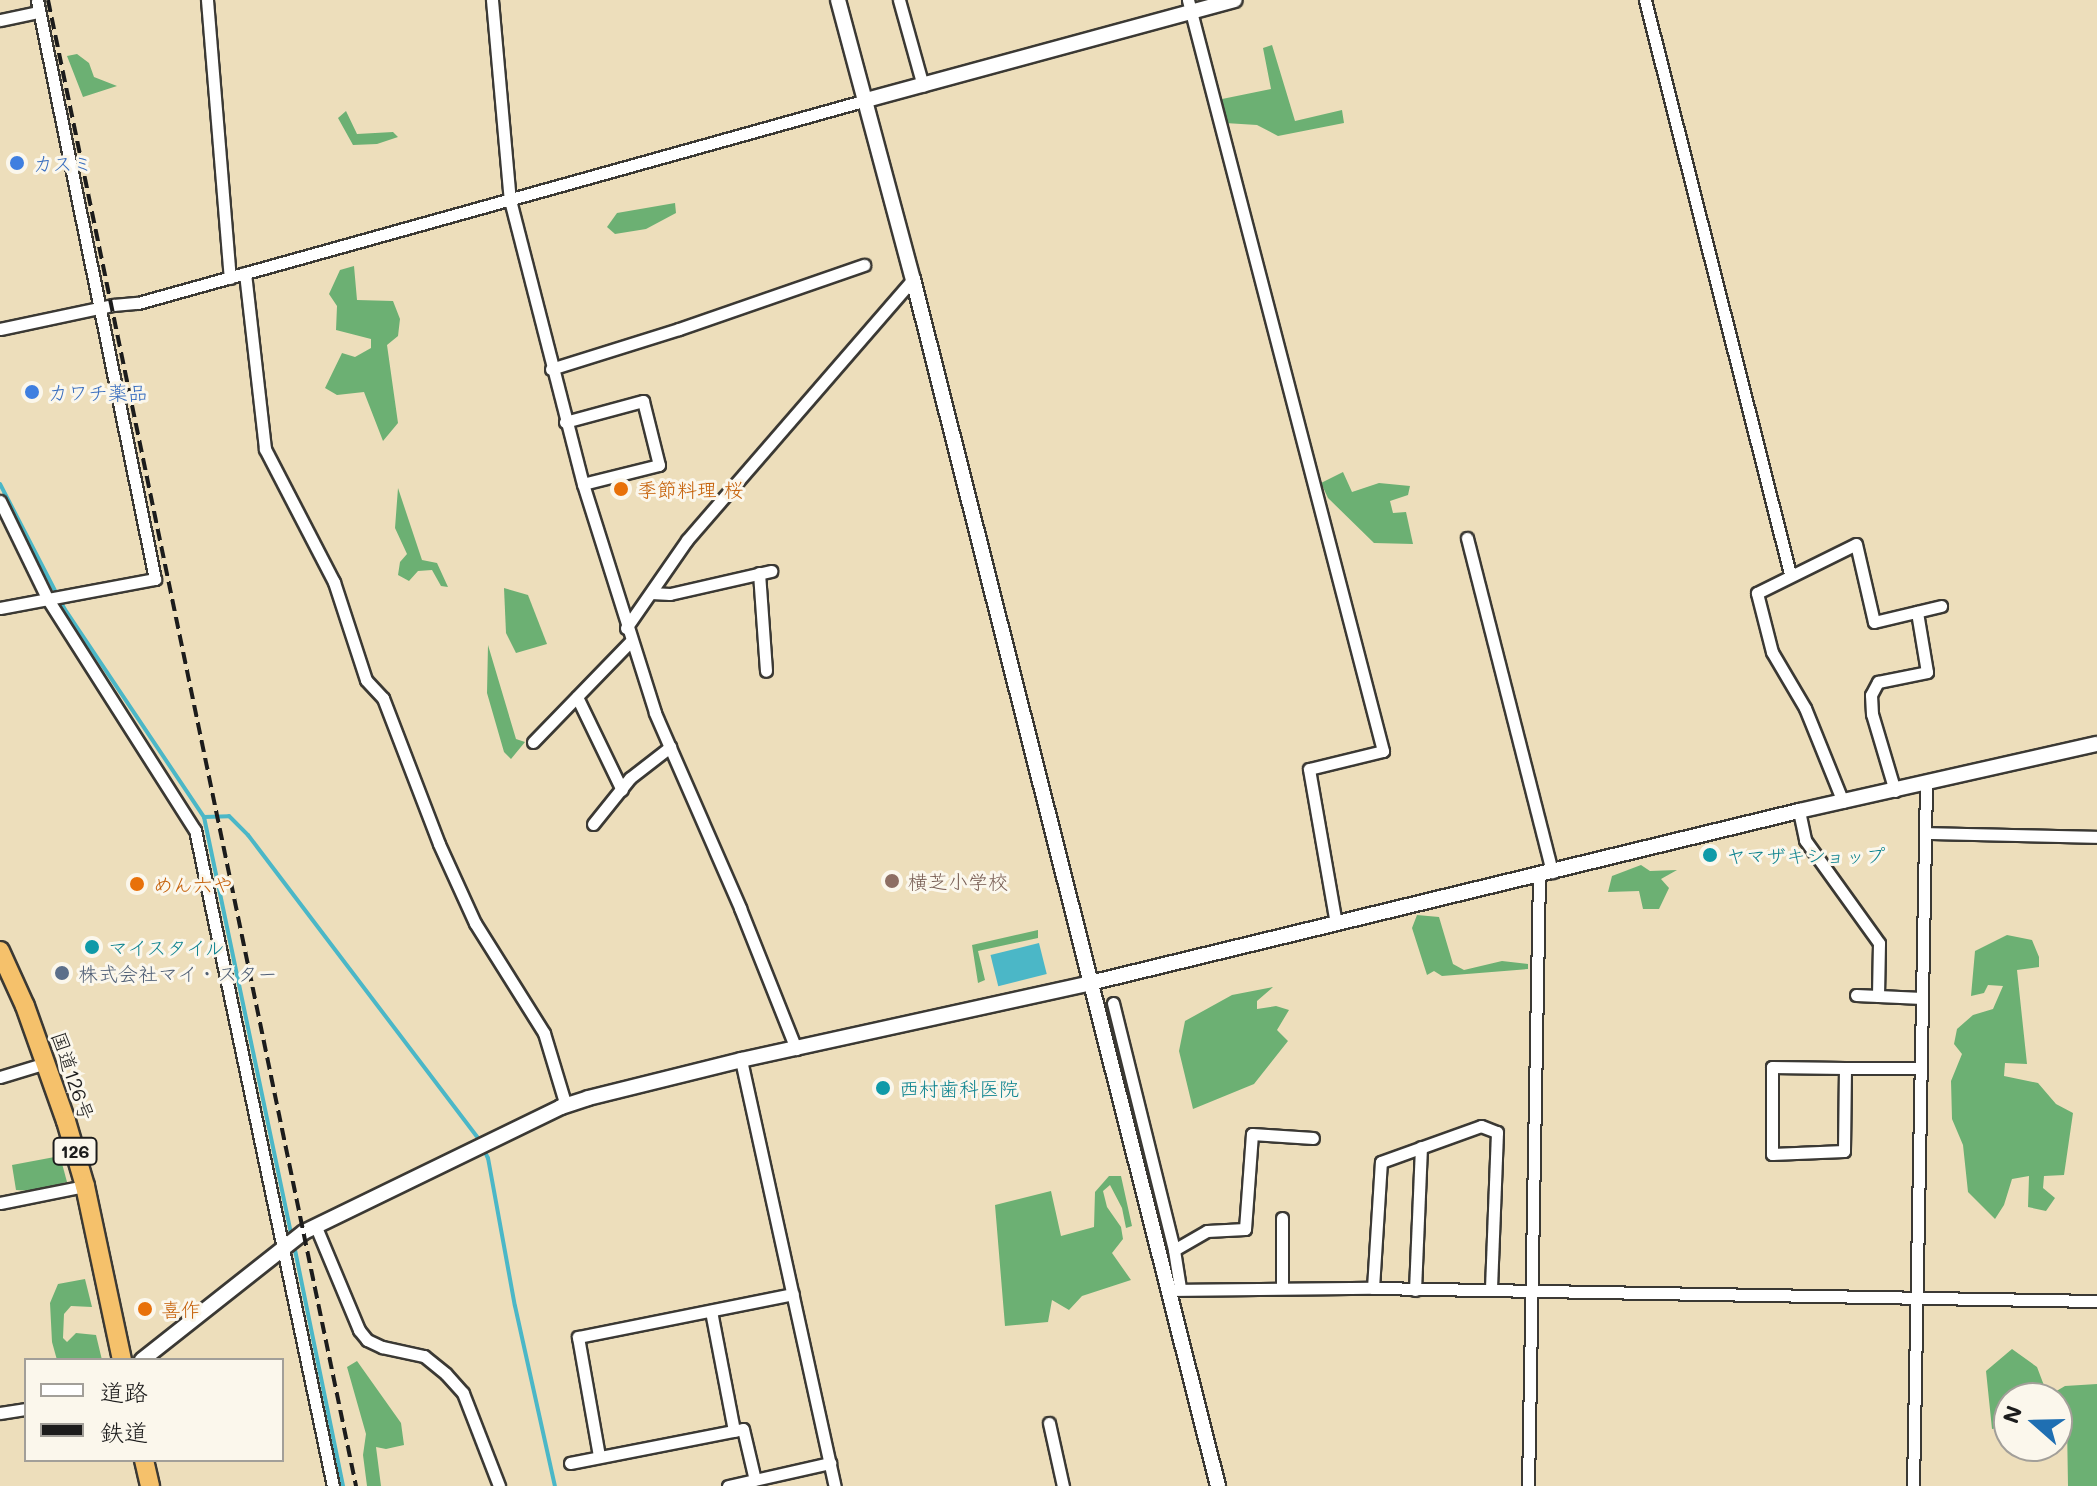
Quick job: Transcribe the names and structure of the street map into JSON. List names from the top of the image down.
{
  "streets": {
    "highway": ["国道126号", "126"]
  },
  "places": [
    "カスミ",
    "カワチ薬品",
    "季節料理 桜",
    "ヤマザキショップ",
    "横芝小学校",
    "めん六や",
    "マイスタイル",
    "株式会社マイ・スター",
    "西村歯科医院",
    "喜作"
  ],
  "legend": ["道路", "鉄道"],
  "north": "left"
}
